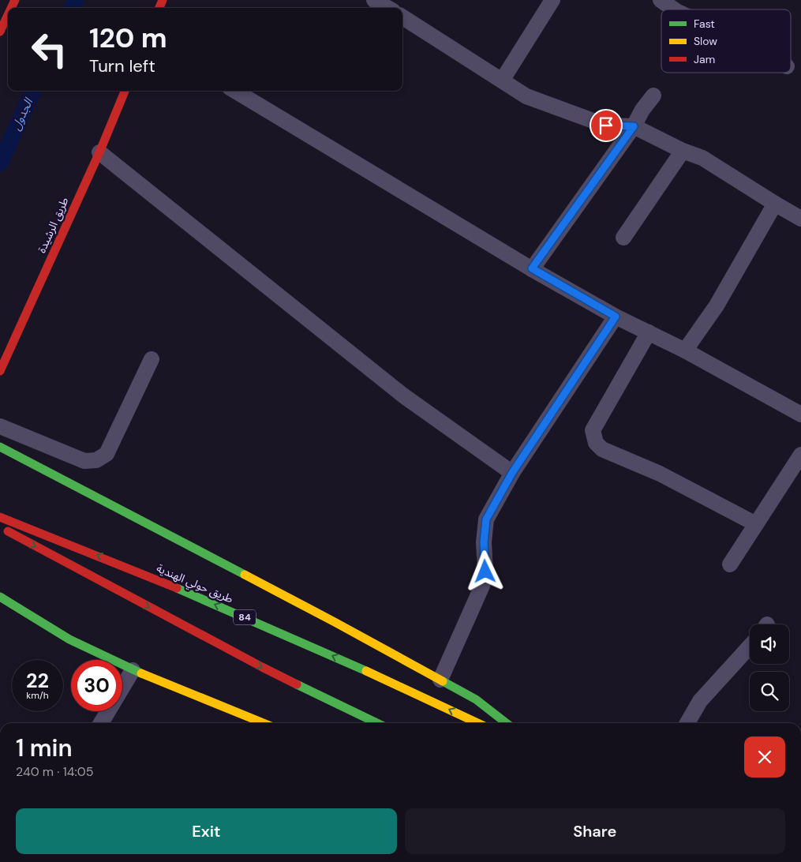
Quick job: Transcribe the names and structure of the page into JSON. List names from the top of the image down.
{
  "streets": {
    "main road": ["طريق الرشيدة", "طريق حولي الهندية", "84"]
  },
  "water": ["الجدول"],
  "legend": ["Fast", "Slow", "Jam"],
  "page": {
    "turn": ["120 m", "Turn left"],
    "speed": "22 km/h",
    "limit": "30",
    "heading": ["1 min", "240 m · 14:05"],
    "buttons": ["Exit", "Share"]
  }
}
